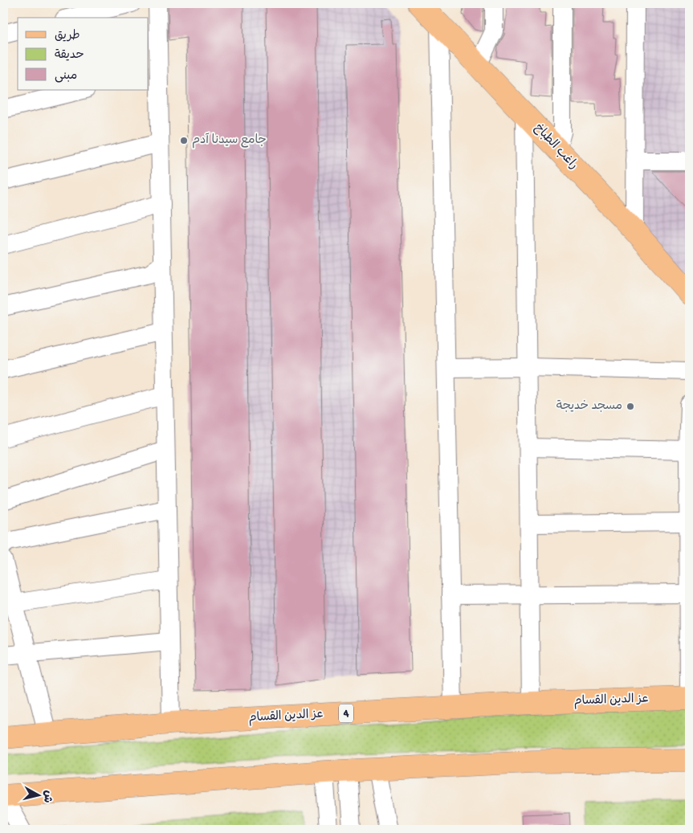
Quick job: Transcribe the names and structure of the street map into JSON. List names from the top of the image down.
{
  "streets": {
    "main road": ["راغب الطباخ", "عز الدين القسام", "4"]
  },
  "places": ["جامع سيدنا آدم", "مسجد خديجة"],
  "legend": ["طريق", "حديقة", "مبنى"],
  "north": "right"
}
